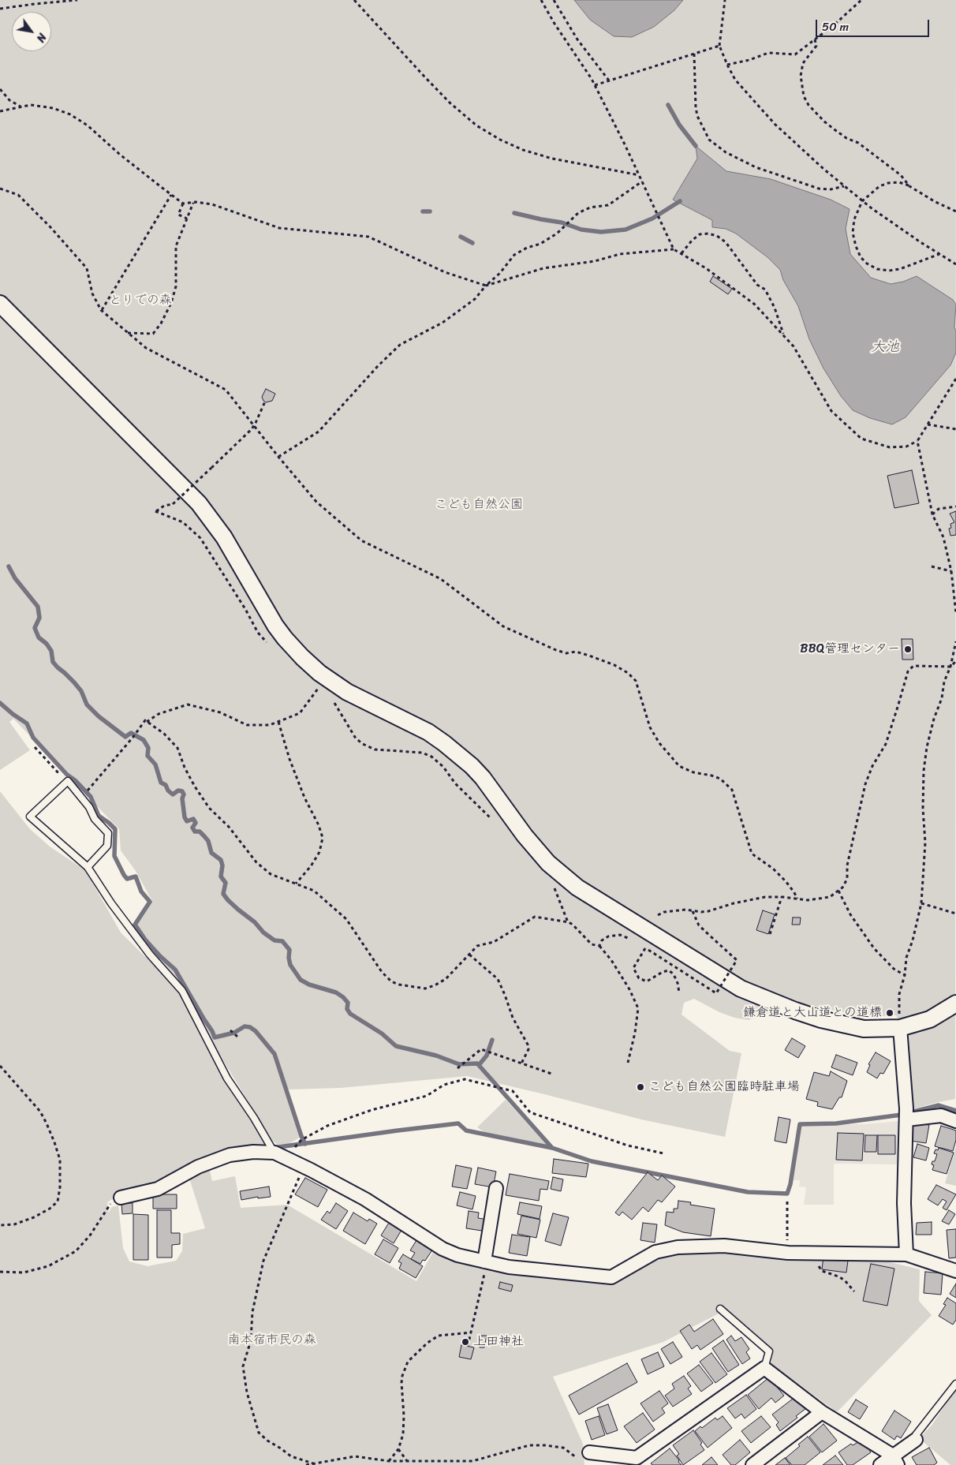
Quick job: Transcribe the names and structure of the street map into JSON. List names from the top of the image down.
{
  "water": ["大池"],
  "parks": ["とりでの森", "こども自然公園", "南本宿市民の森"],
  "places": [
    "BBQ管理センター",
    "鎌倉道と大山道との道標",
    "こども自然公園臨時駐車場",
    "上田神社"
  ],
  "scale_bar": "50 m",
  "north": "bottom right"
}
